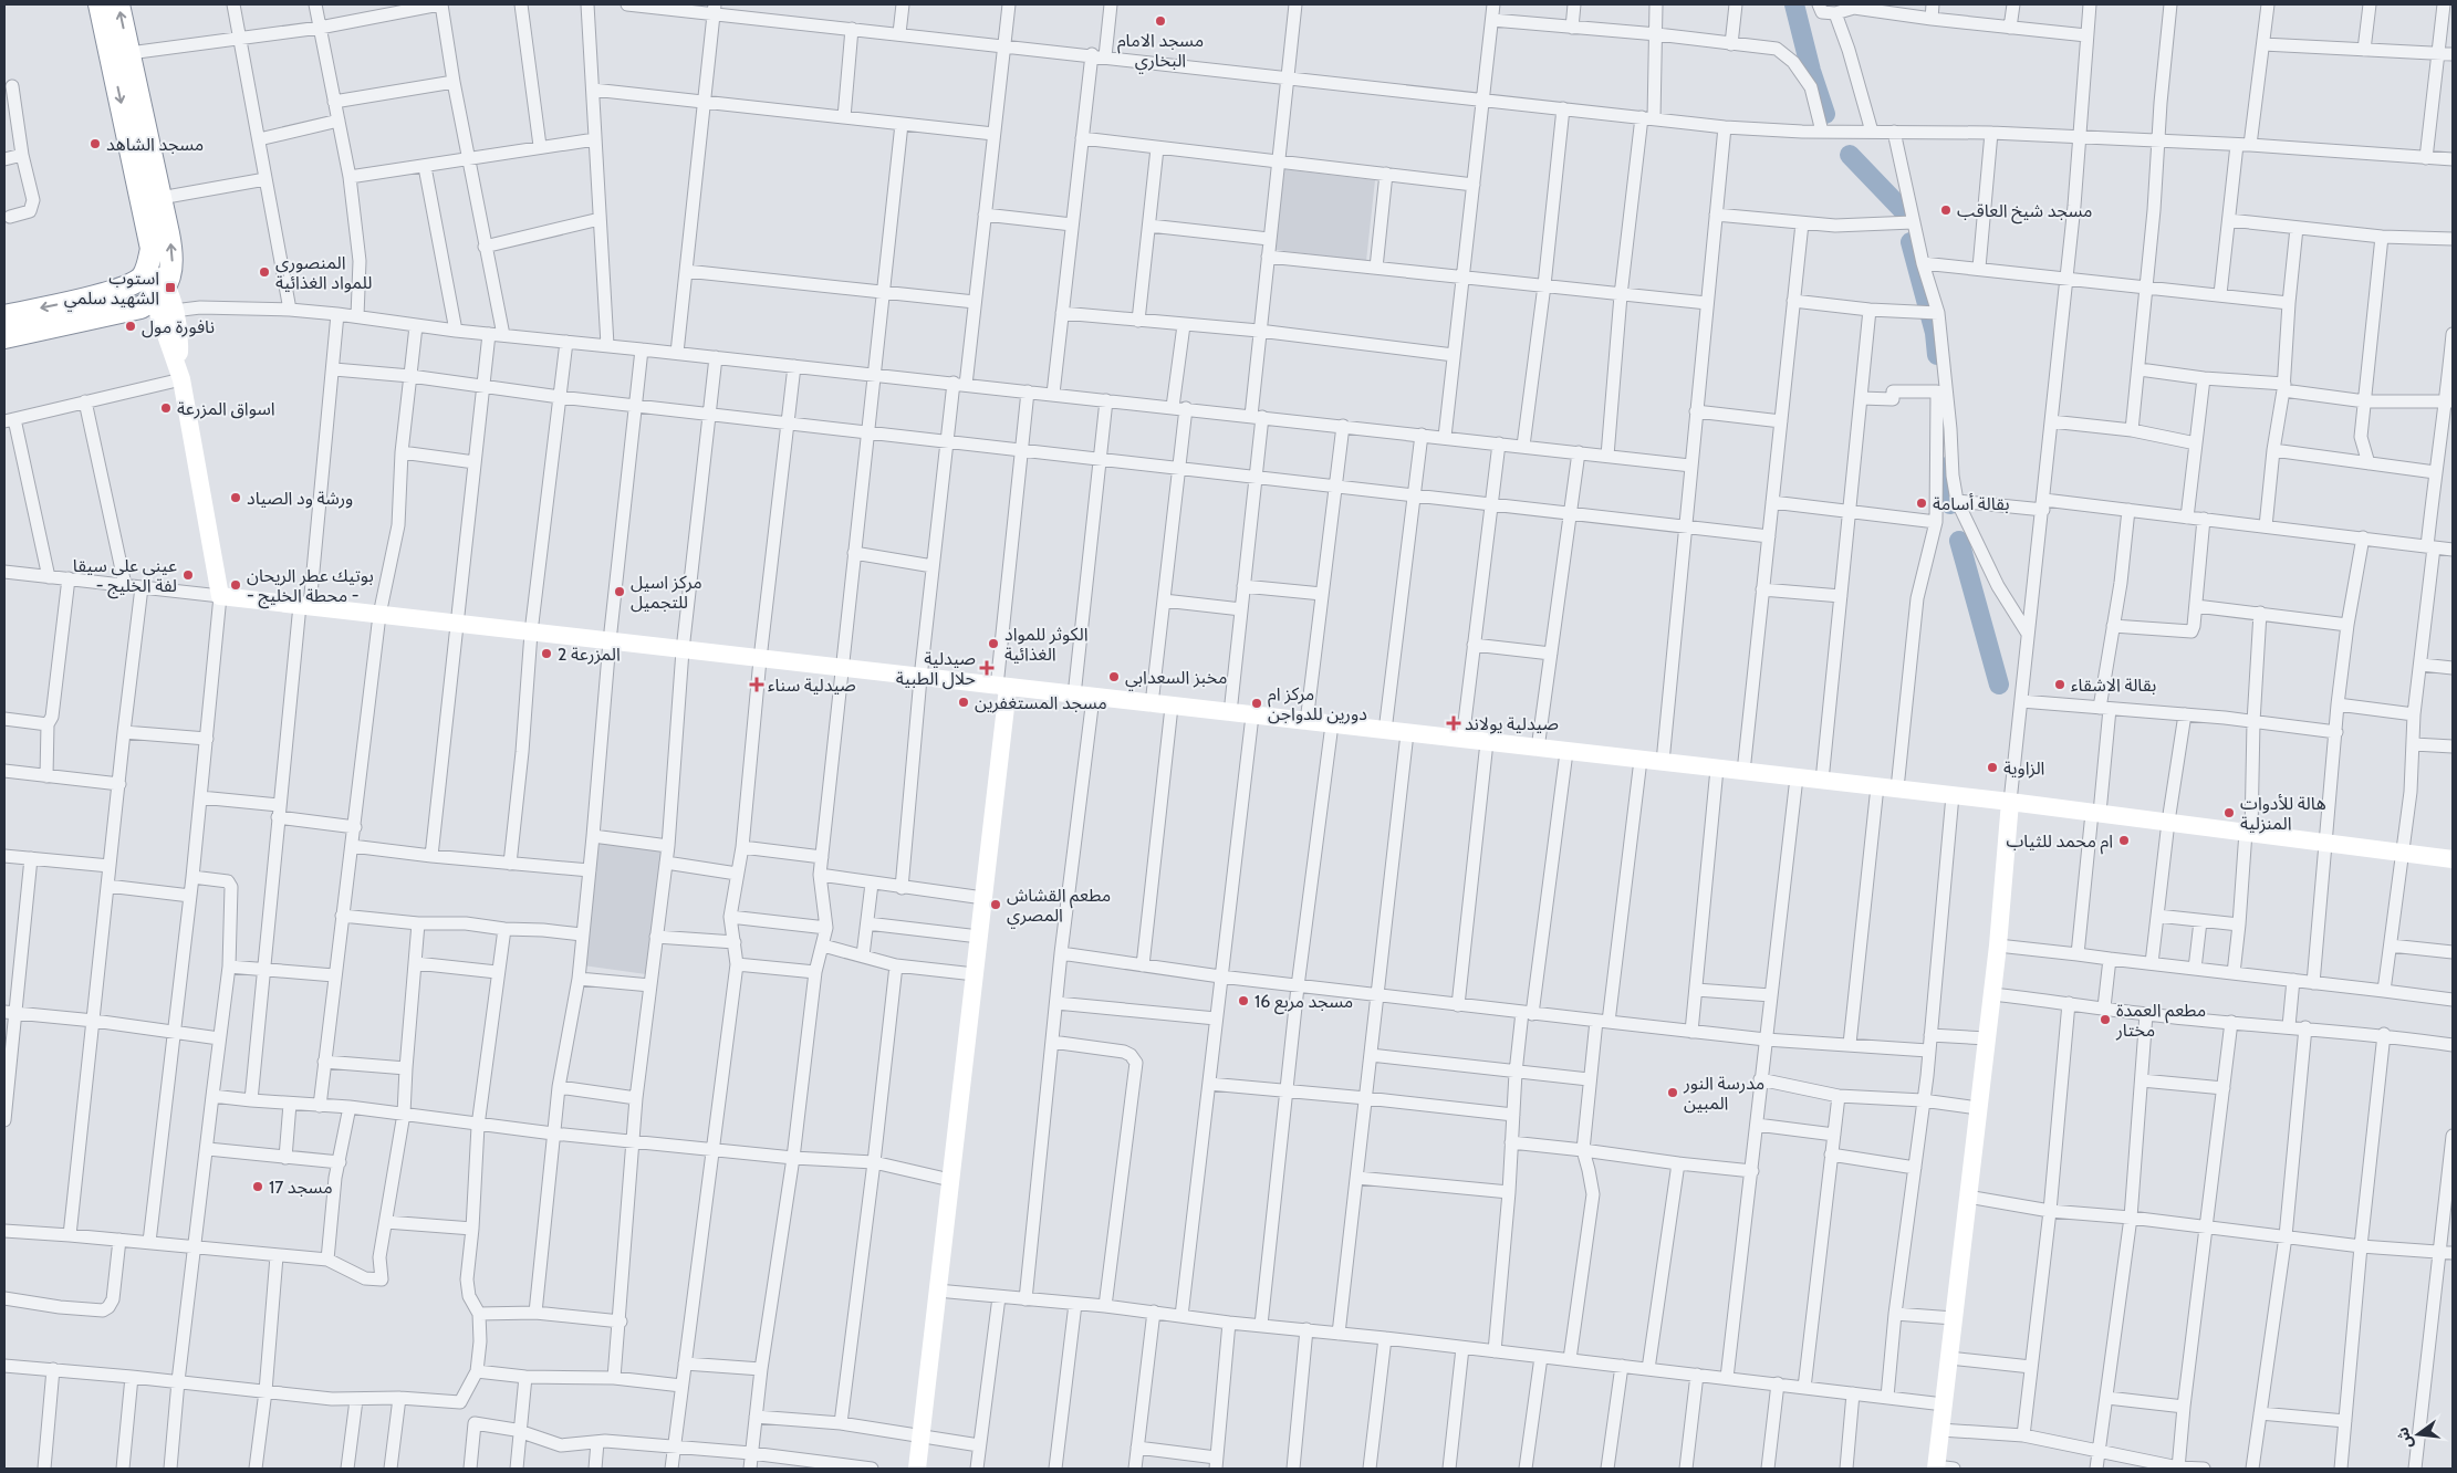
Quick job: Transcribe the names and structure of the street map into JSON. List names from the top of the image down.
{
  "places": {
    "other": [
      "مسجد الامام البخاري",
      "مسجد الشاهد",
      "مسجد شيخ العاقب",
      "المنصوري للمواد الغذائية",
      "نافورة مول",
      "اسواق المزرعة",
      "ورشة ود الصياد",
      "بقالة أسامة",
      "عيني على سيقا - لفة الخليج",
      "بوتيك عطر الريحان - محطة الخليج -",
      "مركز اسيل للتجميل",
      "الكوثر للمواد الغذائية",
      "المزرعة 2",
      "مخبز السعدابي",
      "بقالة الاشقاء",
      "مسجد المستغفرين",
      "مركز ام دورين للدواجن",
      "الزاوية",
      "هالة للأدوات المنزلية",
      "ام محمد للثياب",
      "مطعم القشاش المصري",
      "مسجد مربع 16",
      "مطعم العمدة مختار",
      "مدرسة النور المبين",
      "مسجد 17"
    ],
    "transit": ["استوب الشهيد سلمي"],
    "health": ["صيدلية حلال الطبية", "صيدلية سناء", "صيدلية يولاند"]
  },
  "north": "left"
}
